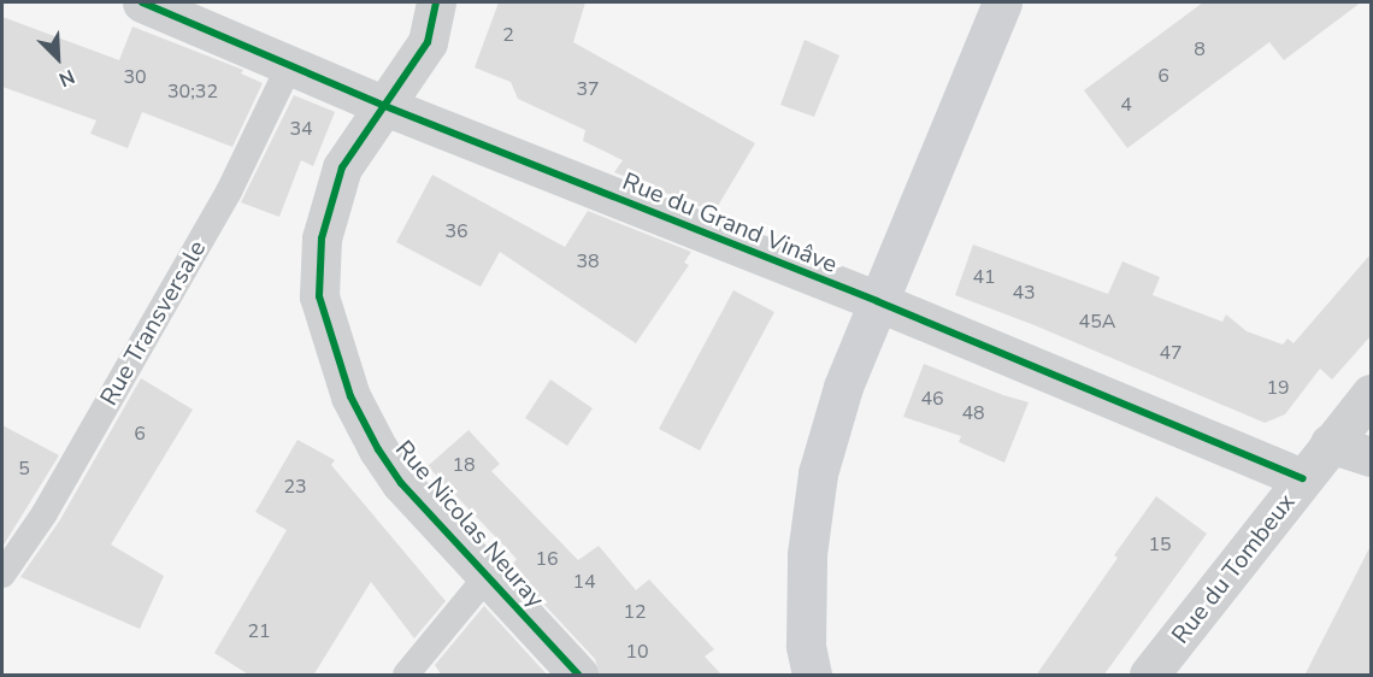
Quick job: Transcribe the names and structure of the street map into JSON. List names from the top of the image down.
{
  "streets": {
    "street": ["Rue du Grand Vinâve", "Rue Nicolas Neuray", "Rue du Tombeux"],
    "lane": ["Rue Transversale"]
  },
  "crossings": [
    ["Rue du Grand Vinâve", "Rue Transversale"],
    ["Rue du Grand Vinâve", "Rue Nicolas Neuray"],
    ["Rue du Grand Vinâve", "Rue du Tombeux"]
  ],
  "house_numbers": [
    "2",
    "8",
    "6",
    "30",
    "37",
    "30;32",
    "4",
    "34",
    "36",
    "38",
    "41",
    "43",
    "45A",
    "47",
    "19",
    "46",
    "48",
    "6",
    "18",
    "5",
    "23",
    "15",
    "16",
    "14",
    "12",
    "21",
    "10"
  ],
  "north": "bottom right"
}
